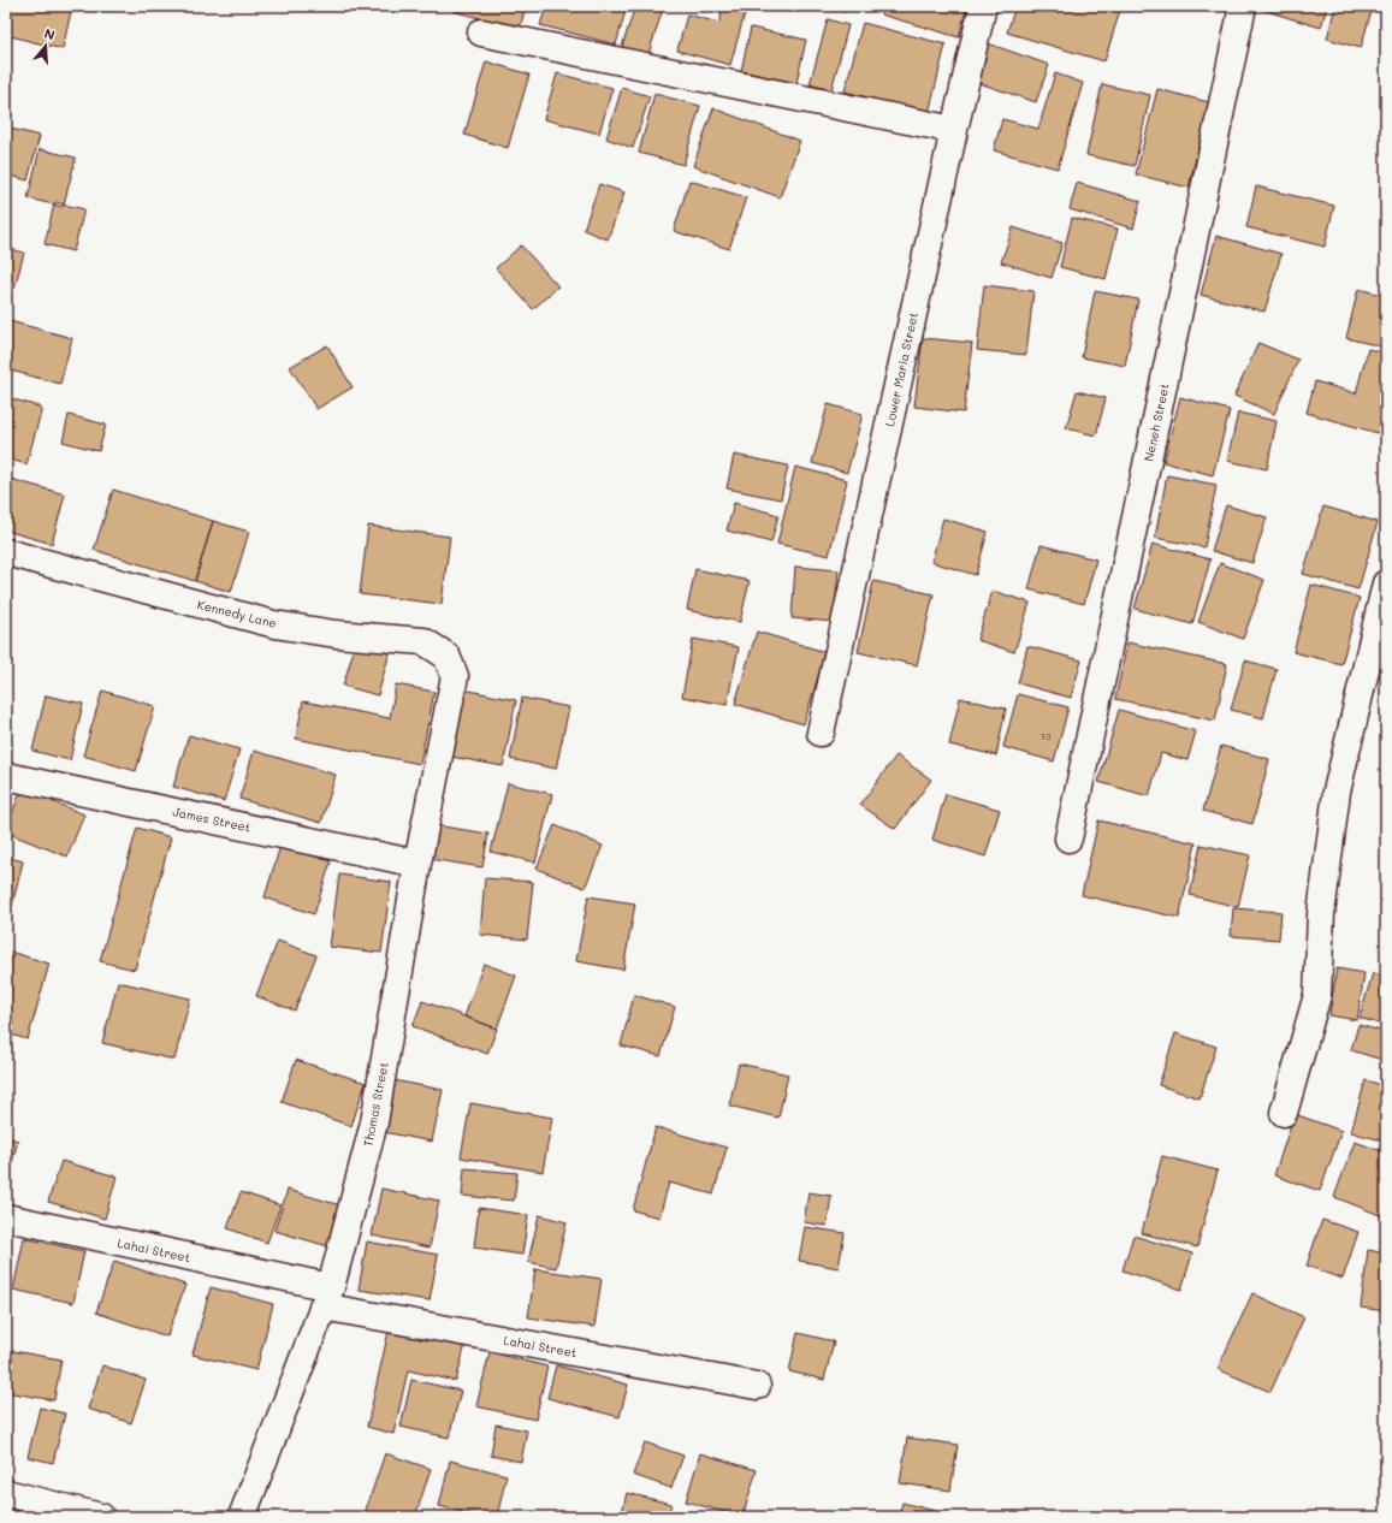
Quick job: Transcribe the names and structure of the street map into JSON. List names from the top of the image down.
{
  "streets": {
    "street": [
      "Lower Maria Street",
      "Neneh Street",
      "Kennedy Lane",
      "James Street",
      "Thomas Street",
      "Lahai Street"
    ]
  },
  "crossings": [
    ["Kennedy Lane", "Thomas Street"],
    ["James Street", "Thomas Street"],
    ["Thomas Street", "Lahai Street"]
  ],
  "house_numbers": ["73"],
  "north": "top"
}
